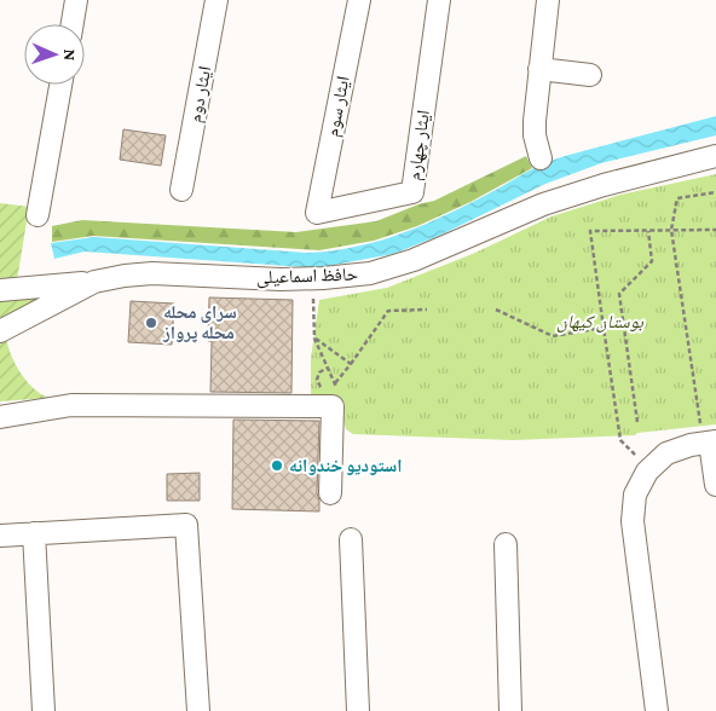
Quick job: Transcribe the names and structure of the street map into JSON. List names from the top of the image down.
{
  "streets": {
    "street": [
      "ایثار دوم",
      "ایثار سوم",
      "ایثار چهارم",
      "حافظ اسماعیلی"
    ]
  },
  "crossings": [
    ["ایثار سوم", "ایثار چهارم"]
  ],
  "parks": ["بوستان کیهان"],
  "places": ["سرای محله محله پرواز", "استودیو خندوانه"],
  "north": "right"
}
